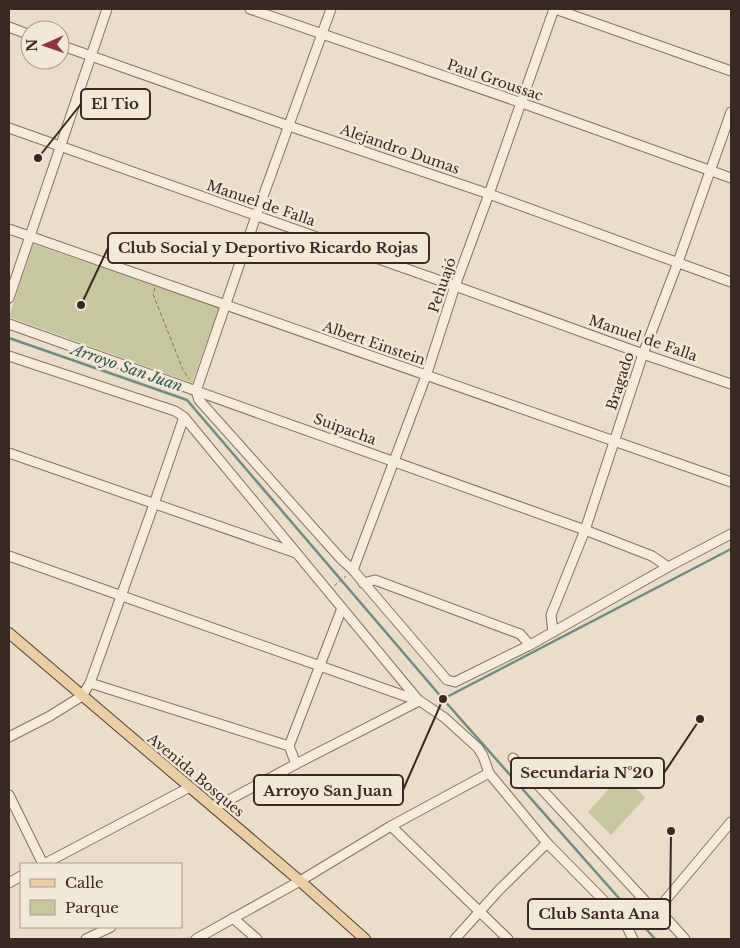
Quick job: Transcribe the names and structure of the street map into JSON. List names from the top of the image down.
{
  "streets": {
    "main road": ["Avenida Bosques"],
    "street": [
      "Paul Groussac",
      "Alejandro Dumas",
      "Manuel de Falla",
      "Pehuajó",
      "Albert Einstein",
      "Bragado",
      "Suipacha"
    ]
  },
  "crossings": [
    ["Paul Groussac", "Pehuajó"],
    ["Paul Groussac", "Bragado"],
    ["Alejandro Dumas", "Pehuajó"],
    ["Alejandro Dumas", "Bragado"],
    ["Manuel de Falla", "Pehuajó"],
    ["Manuel de Falla", "Bragado"],
    ["Pehuajó", "Albert Einstein"],
    ["Pehuajó", "Suipacha"],
    ["Albert Einstein", "Bragado"],
    ["Bragado", "Suipacha"]
  ],
  "water": ["Arroyo San Juan"],
  "places": [
    "El Tio",
    "Club Social y Deportivo Ricardo Rojas",
    "Arroyo San Juan",
    "Secundaria N°20",
    "Club Santa Ana"
  ],
  "legend": ["Calle", "Parque"],
  "north": "left"
}
